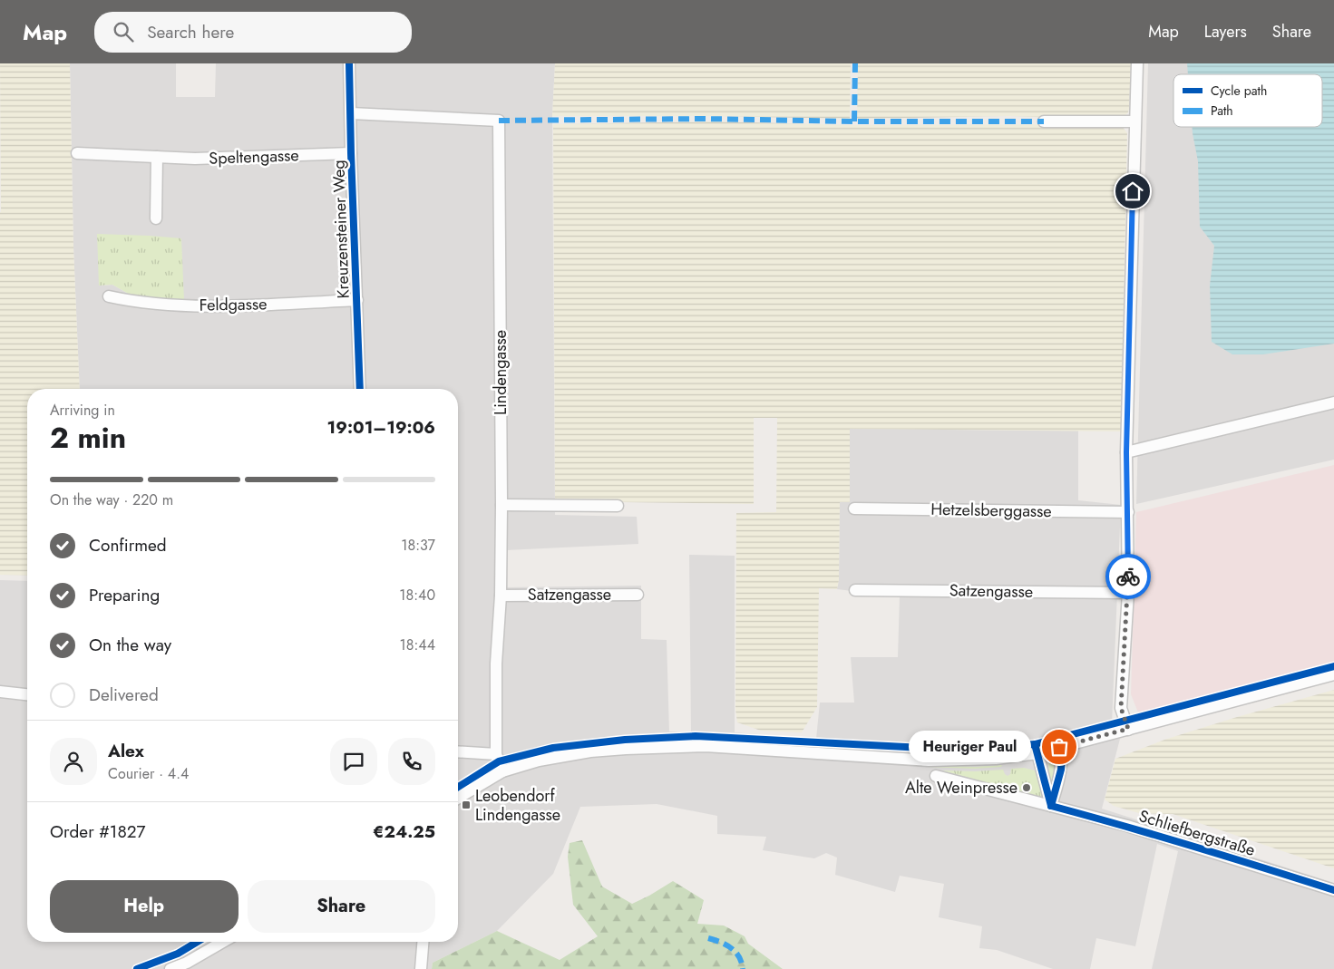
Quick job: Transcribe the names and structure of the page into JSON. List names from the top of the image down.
{
  "streets": {
    "street": [
      "Speltengasse",
      "Kreuzensteiner Weg",
      "Feldgasse",
      "Lindengasse",
      "Hetzelsberggasse",
      "Satzengasse",
      "Schliefbergstraße"
    ]
  },
  "crossings": [
    ["Speltengasse", "Kreuzensteiner Weg"],
    ["Kreuzensteiner Weg", "Feldgasse"],
    ["Kreuzensteiner Weg", "Lindengasse"],
    ["Lindengasse", "Satzengasse"]
  ],
  "places": {
    "other": ["Heuriger Paul", "Alte Weinpresse"],
    "transit": ["Leobendorf Lindengasse"]
  },
  "legend": ["Cycle path", "Path"],
  "page": {
    "header": "Map",
    "search": "Search here",
    "nav": ["Map", "Layers", "Share"],
    "heading": ["2 min", "Arriving in", "19:01–19:06"],
    "panel": [
      "Alex",
      "Courier · 4.4",
      "Order #1827",
      "€24.25"
    ],
    "bar": "On the way · 220 m",
    "list": [
      ["Confirmed", "18:37"],
      ["Preparing", "18:40"],
      ["On the way", "18:44"],
      "Delivered"
    ],
    "bubble": "Heuriger Paul",
    "buttons": ["Help", "Share"]
  }
}
